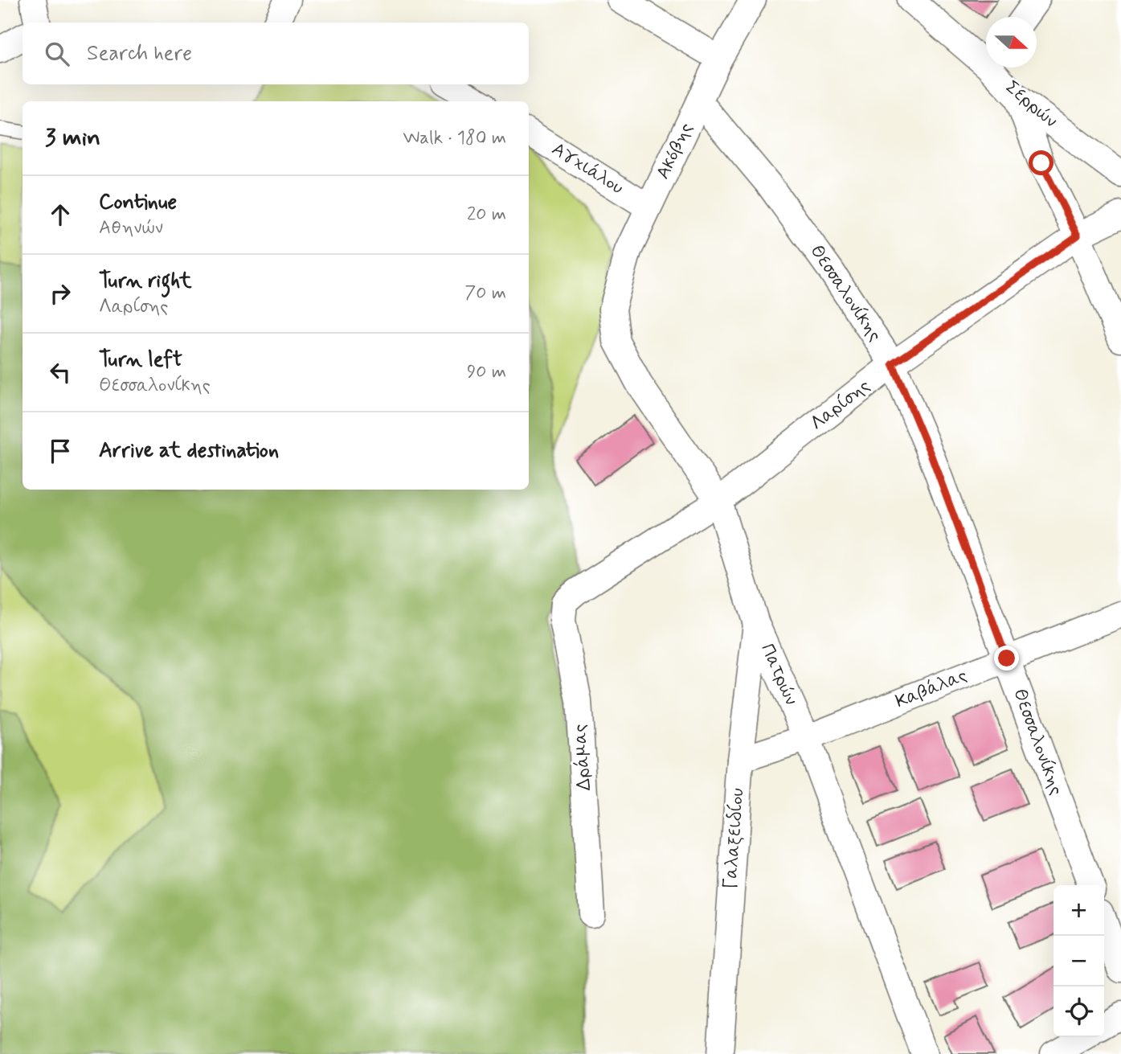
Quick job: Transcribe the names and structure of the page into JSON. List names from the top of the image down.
{
  "streets": {
    "street": [
      "Σερρών",
      "Ακόβης",
      "Αγχιάλου",
      "Θεσσαλονίκης",
      "Λαρίσης",
      "Πατρών",
      "Καβάλας",
      "Δράμας",
      "Γαλαξειδίου"
    ]
  },
  "crossings": [
    ["Ακόβης", "Αγχιάλου"],
    ["Ακόβης", "Θεσσαλονίκης"],
    ["Ακόβης", "Πατρών"],
    ["Θεσσαλονίκης", "Λαρίσης"],
    ["Θεσσαλονίκης", "Καβάλας"],
    ["Λαρίσης", "Πατρών"],
    ["Λαρίσης", "Δράμας"],
    ["Πατρών", "Καβάλας"],
    ["Πατρών", "Γαλαξειδίου"],
    ["Καβάλας", "Γαλαξειδίου"]
  ],
  "north": "right",
  "page": {
    "search": "Search here",
    "heading": ["3 min", "Walk · 180 m"],
    "list": [
      ["Continue", "Αθηνών", "20 m"],
      ["Turn right", "Λαρίσης", "70 m"],
      ["Turn left", "Θεσσαλονίκης", "90 m"],
      "Arrive at destination"
    ],
    "map_buttons": ["+", "−"]
  }
}
